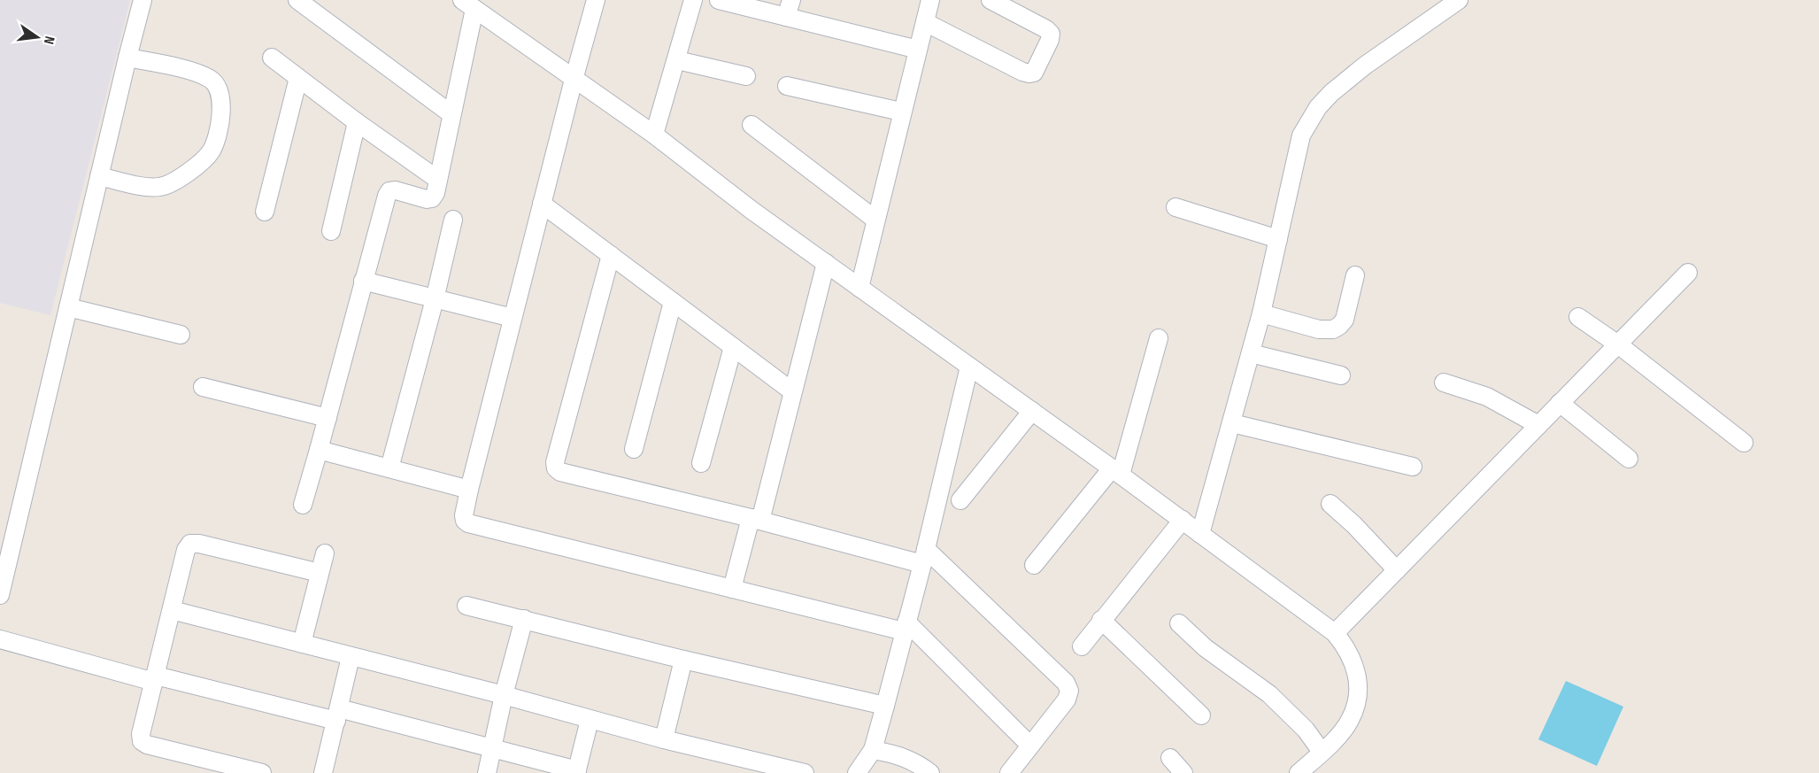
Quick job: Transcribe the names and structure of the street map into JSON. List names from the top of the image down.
{
  "north": "right"
}
